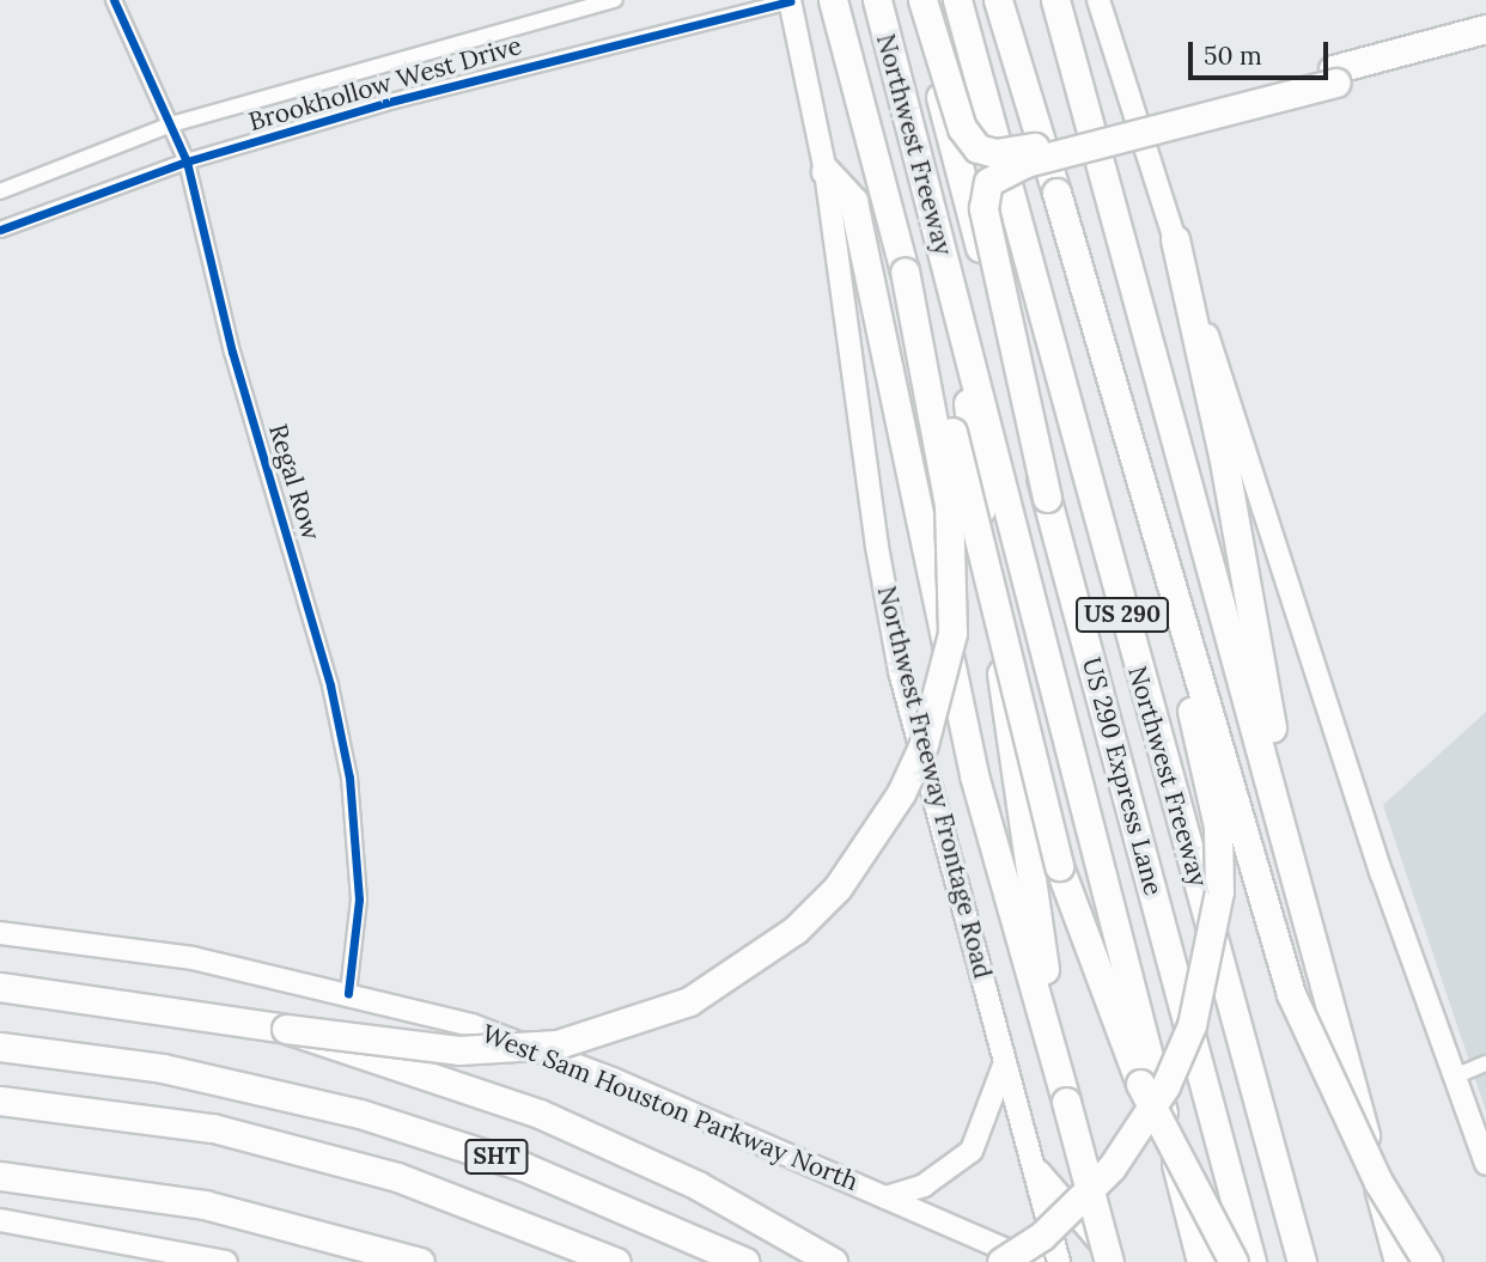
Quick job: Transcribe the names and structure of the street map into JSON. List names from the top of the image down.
{
  "streets": {
    "highway": [
      "Northwest Freeway",
      "US 290",
      "US 290 Express Lane",
      "SHT"
    ],
    "main road": ["Northwest Freeway Frontage Road", "West Sam Houston Parkway North"],
    "street": ["Brookhollow West Drive", "Regal Row"]
  },
  "crossings": [
    ["Brookhollow West Drive", "Regal Row"],
    ["Brookhollow West Drive", "Northwest Freeway Frontage Road"],
    ["Regal Row", "West Sam Houston Parkway North"]
  ],
  "scale_bar": "50 m"
}
